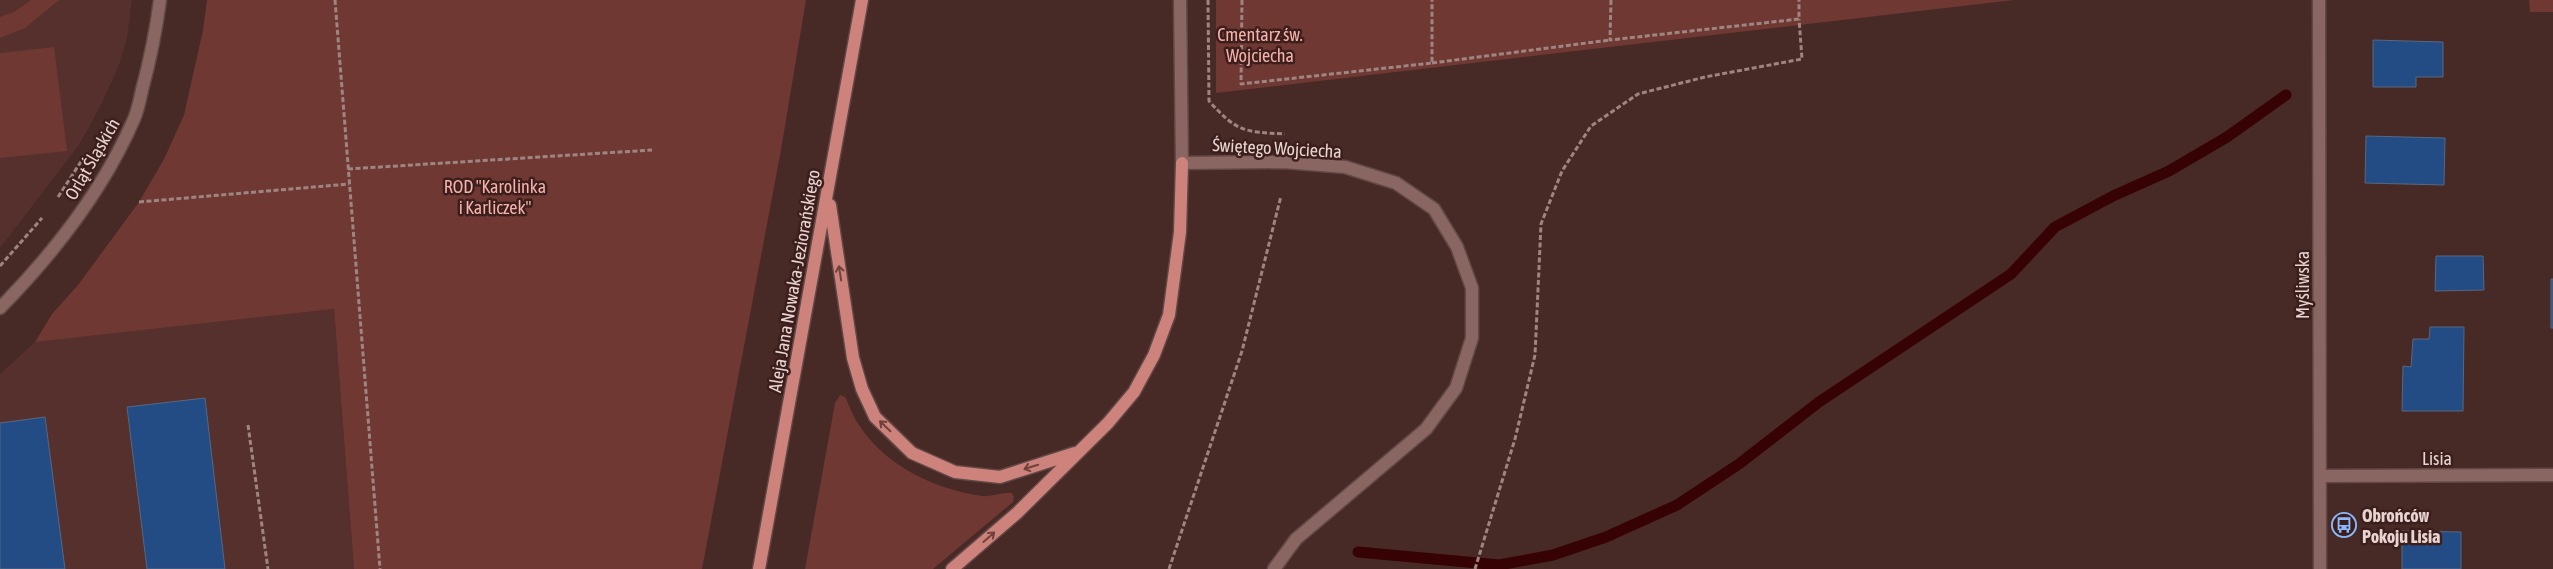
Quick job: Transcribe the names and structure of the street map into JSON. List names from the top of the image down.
{
  "streets": {
    "main road": ["Aleja Jana Nowaka-Jeziorańskiego"],
    "street": [
      "Świętego Wojciecha",
      "Orląt Śląskich",
      "Myśliwska",
      "Lisia"
    ]
  },
  "crossings": [
    ["Myśliwska", "Lisia"]
  ],
  "parks": ["Cmentarz św. Wojciecha", "ROD \"Karolinka i Karliczek\""],
  "places": {
    "bus stop": ["Obrońców Pokoju Lisia"]
  }
}
